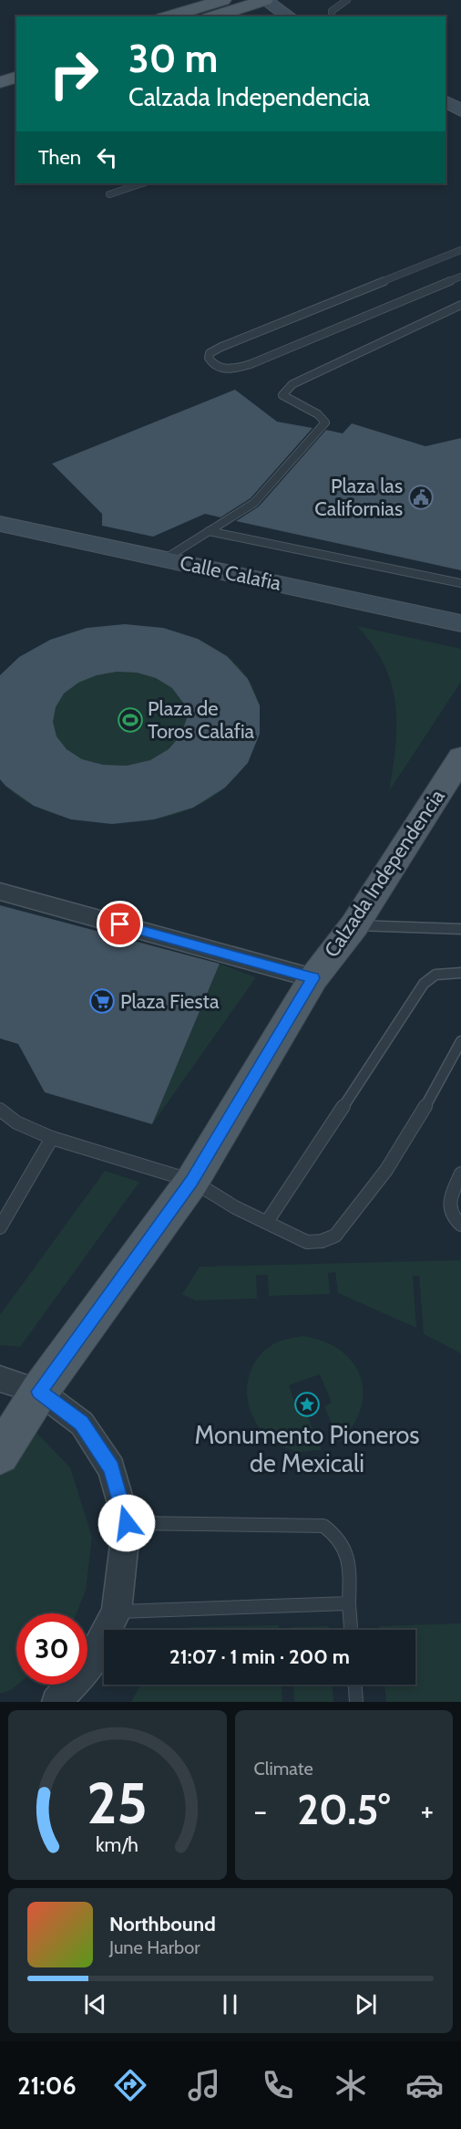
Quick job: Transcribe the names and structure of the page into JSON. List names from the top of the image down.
{
  "streets": {
    "main road": ["Calzada Independencia"],
    "street": ["Calle Calafia"]
  },
  "places": {
    "public building": ["Plaza las Californias"],
    "sports": ["Plaza de Toros Calafia"],
    "supermarket": ["Plaza Fiesta"],
    "place": ["Monumento Pioneros de Mexicali"]
  },
  "page": {
    "turn": ["30 m", "Calzada Independencia"],
    "then": "Then",
    "limit": "30",
    "trip": "21:07 · 1 min · 200 m",
    "tile": "Climate",
    "heat": ["−", "20.5°", "+"],
    "song": ["Northbound", "June Harbor"],
    "tabs": "21:06",
    "gauge": ["25", "km/h"]
  }
}
